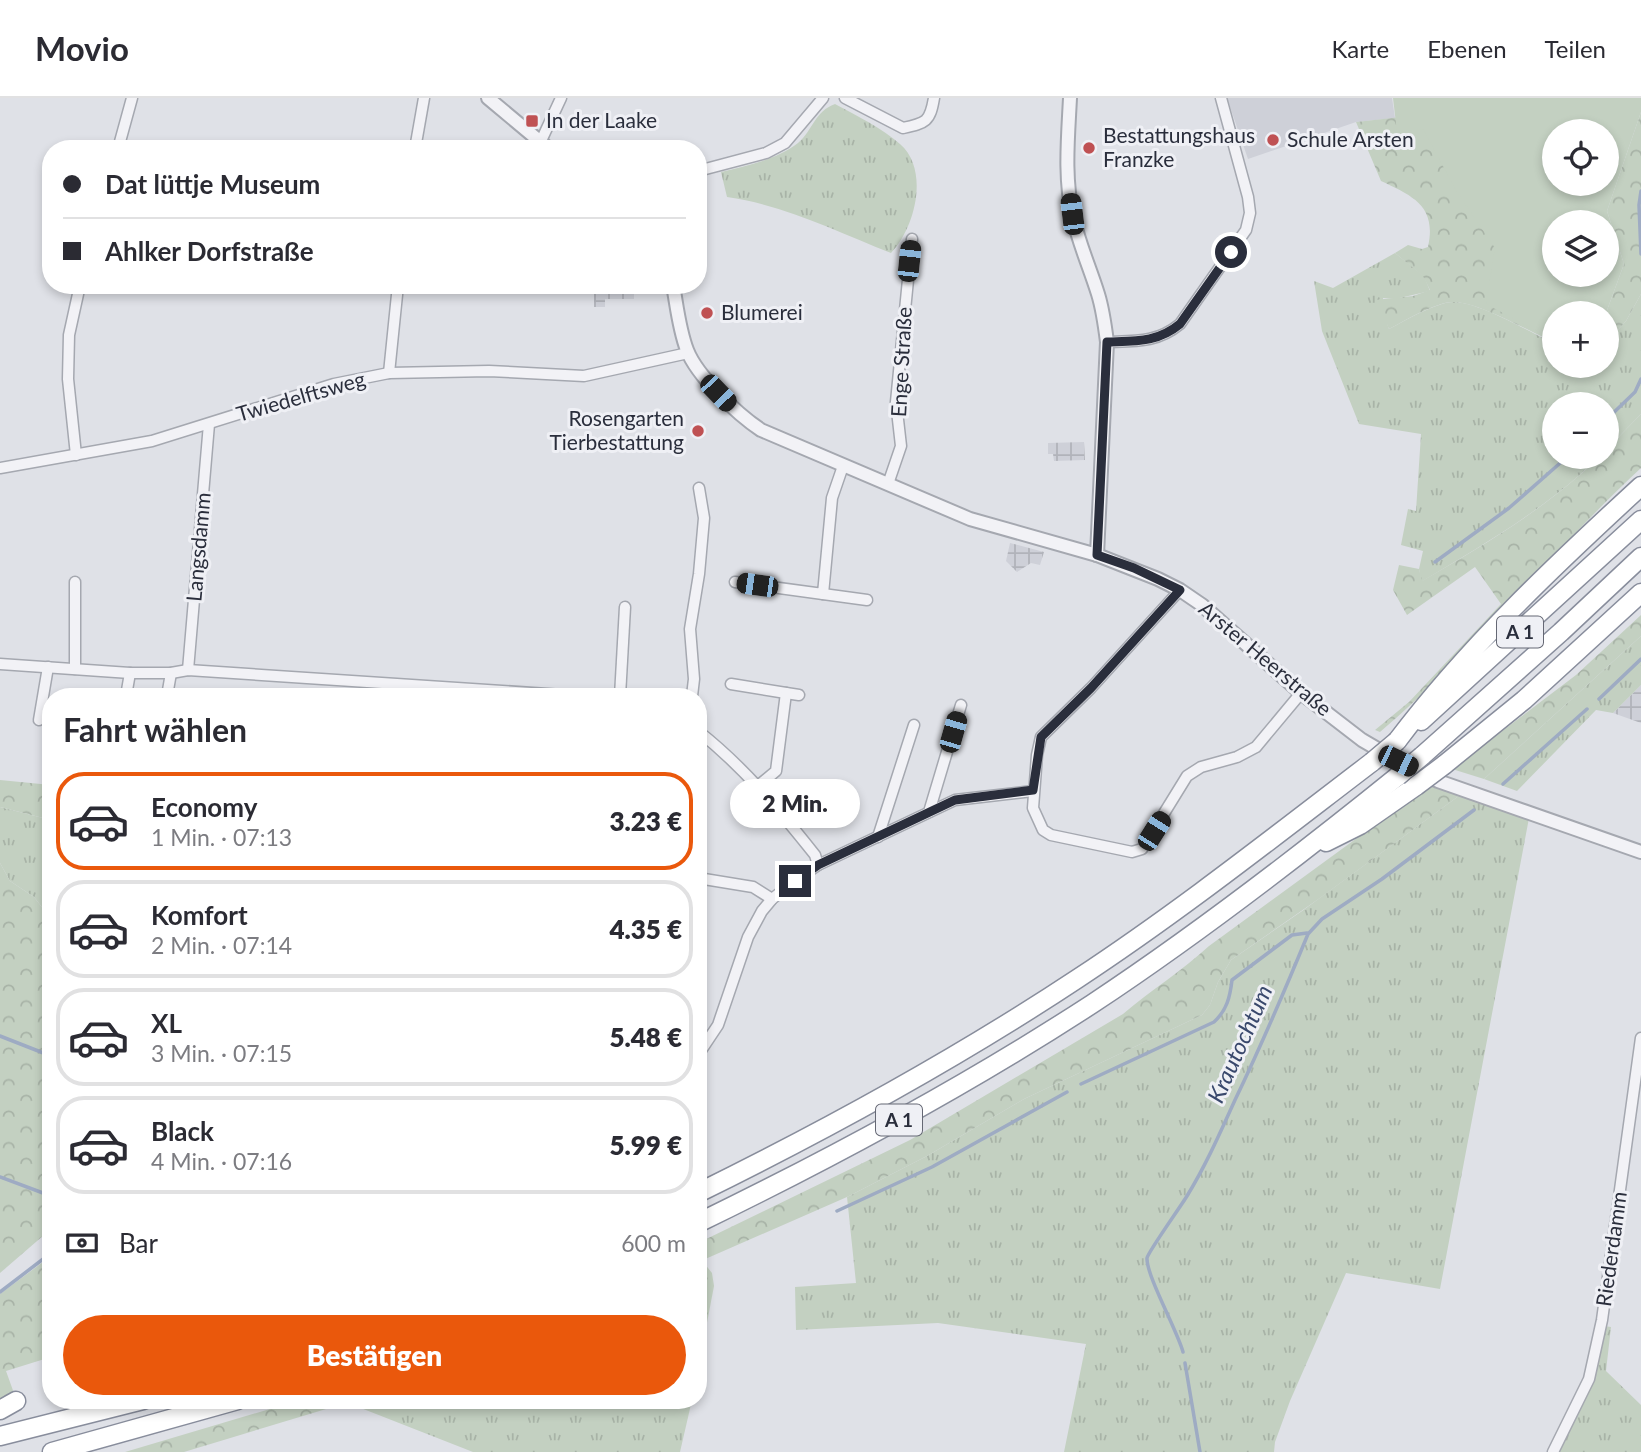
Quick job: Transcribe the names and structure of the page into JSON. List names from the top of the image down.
{
  "streets": {
    "highway": ["A 1"],
    "street": [
      "Enge Straße",
      "Twiedelftsweg",
      "Langsdamm",
      "Arster Heerstraße",
      "Riederdamm"
    ]
  },
  "crossings": [
    ["Enge Straße", "Arster Heerstraße"],
    ["Twiedelftsweg", "Langsdamm"],
    ["Twiedelftsweg", "Arster Heerstraße"]
  ],
  "water": ["Krautochtum"],
  "places": {
    "transit": ["In der Laake"],
    "other": [
      "Schule Arsten",
      "Bestattungshaus Franzke",
      "Blumerei",
      "Rosengarten Tierbestattung"
    ]
  },
  "page": {
    "header": "Movio",
    "nav": ["Karte", "Ebenen", "Teilen"],
    "map_buttons": ["+", "−"],
    "banner": ["Dat lüttje Museum", "Ahlker Dorfstraße"],
    "heading": "Fahrt wählen",
    "list": [
      {
        "name": "Economy",
        "note": "1 Min. · 07:13",
        "value": "3.23 €"
      },
      {
        "name": "Komfort",
        "note": "2 Min. · 07:14",
        "value": "4.35 €"
      },
      {
        "name": "XL",
        "note": "3 Min. · 07:15",
        "value": "5.48 €"
      },
      {
        "name": "Black",
        "note": "4 Min. · 07:16",
        "value": "5.99 €"
      }
    ],
    "bubble": "2 Min.",
    "pay": ["Bar", "600 m"],
    "buttons": "Bestätigen"
  }
}
